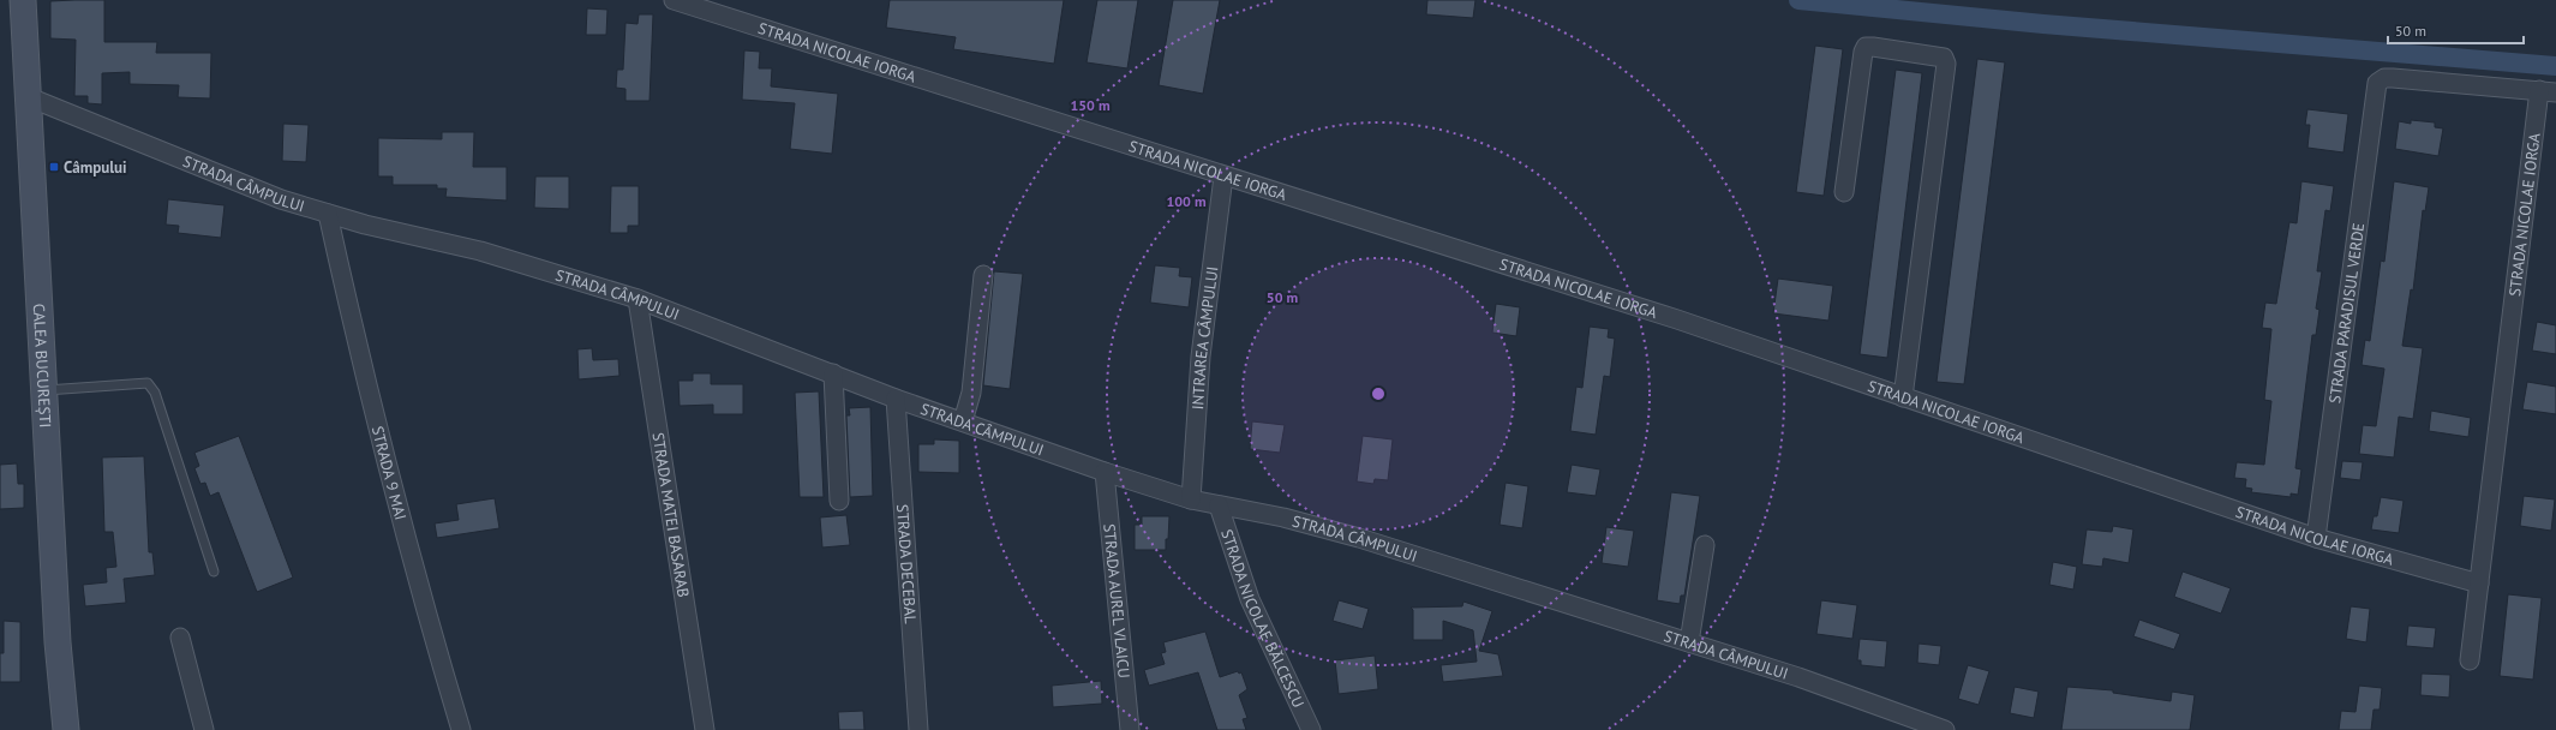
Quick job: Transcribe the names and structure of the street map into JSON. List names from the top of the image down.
{
  "streets": {
    "main road": ["CALEA BUCUREȘTI"],
    "street": [
      "STRADA NICOLAE IORGA",
      "STRADA CÂMPULUI",
      "STRADA PARADISUL VERDE",
      "INTRAREA CÂMPULUI",
      "STRADA 9 MAI",
      "STRADA MATEI BASARAB",
      "STRADA DECEBAL",
      "STRADA AUREL VLAICU",
      "STRADA NICOLAE BĂLCESCU"
    ]
  },
  "crossings": [
    ["STRADA NICOLAE IORGA", "STRADA PARADISUL VERDE"],
    ["STRADA NICOLAE IORGA", "INTRAREA CÂMPULUI"],
    ["STRADA CÂMPULUI", "INTRAREA CÂMPULUI"],
    ["STRADA CÂMPULUI", "CALEA BUCUREȘTI"],
    ["STRADA CÂMPULUI", "STRADA 9 MAI"],
    ["STRADA CÂMPULUI", "STRADA MATEI BASARAB"],
    ["STRADA CÂMPULUI", "STRADA DECEBAL"],
    ["STRADA CÂMPULUI", "STRADA AUREL VLAICU"],
    ["STRADA CÂMPULUI", "STRADA NICOLAE BĂLCESCU"]
  ],
  "places": {
    "transit": ["Câmpului"]
  },
  "scale_bar": "50 m",
  "rings": ["150 m", "100 m", "50 m"]
}
